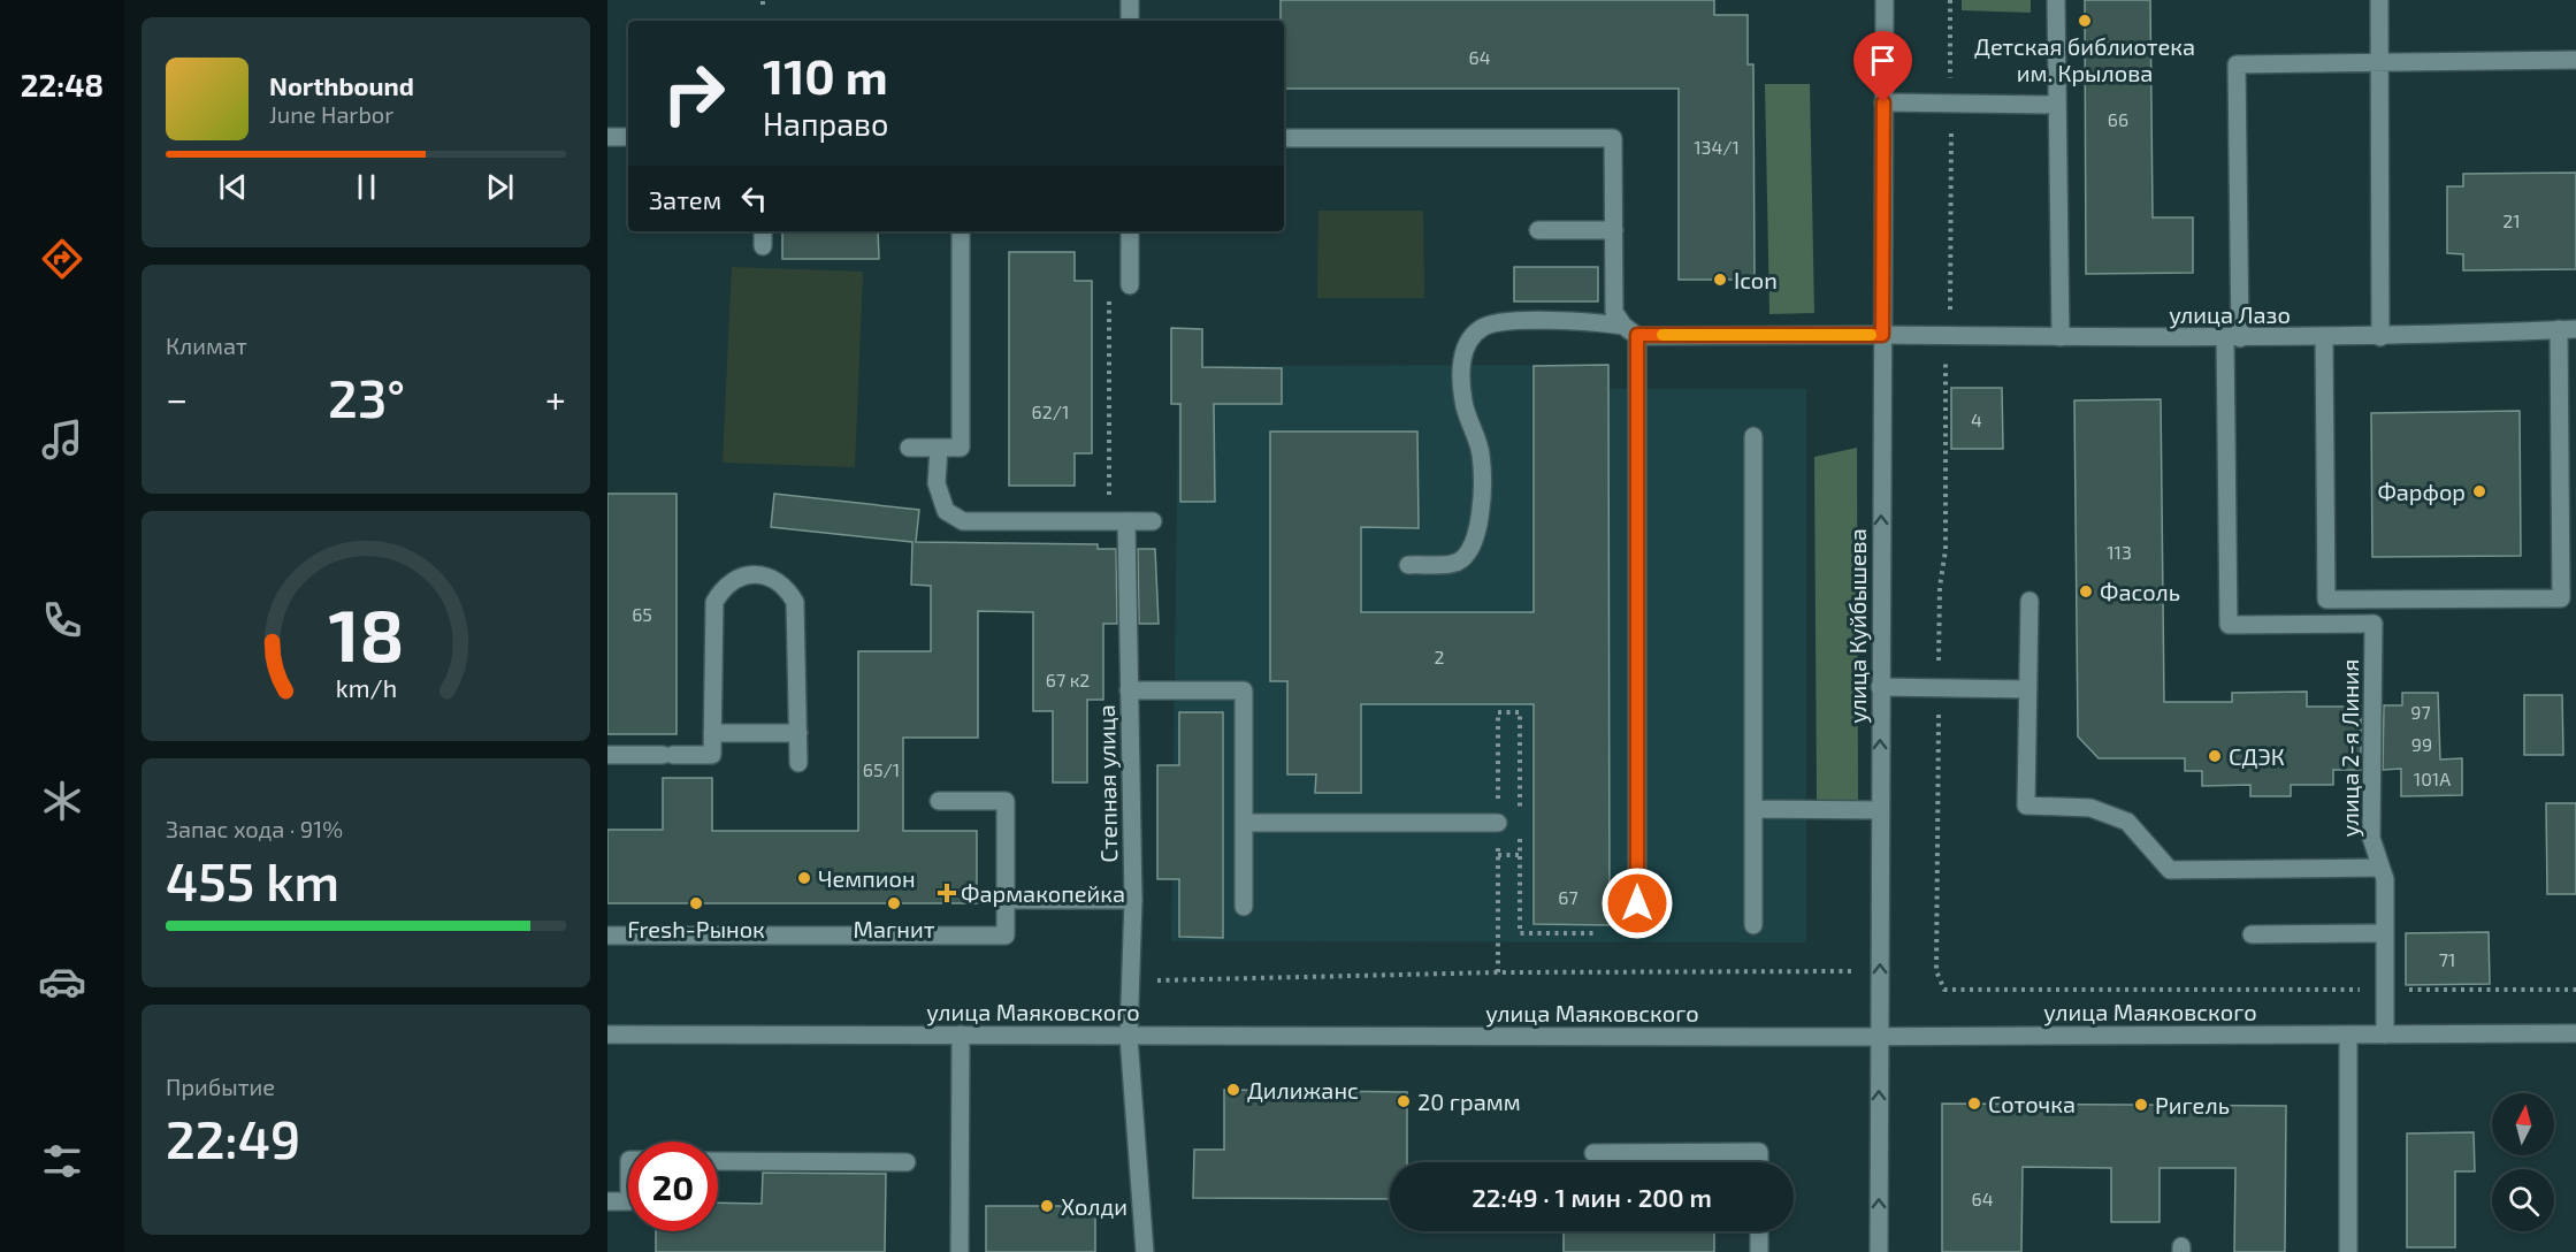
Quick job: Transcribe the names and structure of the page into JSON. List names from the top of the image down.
{
  "streets": {
    "main road": [
      "улица Лазо",
      "улица Куйбышева",
      "улица 2-я Линия",
      "Степная улица",
      "улица Маяковского"
    ]
  },
  "crossings": [
    ["улица Лазо", "улица Куйбышева"],
    ["улица Лазо", "улица 2-я Линия"],
    ["улица Куйбышева", "улица Маяковского"],
    ["улица 2-я Линия", "улица Маяковского"],
    ["Степная улица", "улица Маяковского"]
  ],
  "places": {
    "other": [
      "Детская библиотека им. Крылова",
      "Icon",
      "Фарфор",
      "Фасоль",
      "СДЭК",
      "Чемпион",
      "Fresh-Рынок",
      "Магнит",
      "Дилижанс",
      "20 грамм",
      "Соточка",
      "Ригель",
      "Холди"
    ],
    "health": ["Фармакопейка"]
  },
  "house_numbers": [
    "64",
    "66",
    "134/1",
    "21",
    "62/1",
    "4",
    "113",
    "65",
    "2",
    "67 к2",
    "97",
    "99",
    "65/1",
    "101А",
    "67",
    "71",
    "64"
  ],
  "north": "top",
  "page": {
    "tabs": "22:48",
    "turn": ["110 m", "Направо"],
    "song": ["Northbound", "June Harbor"],
    "then": "Затем",
    "tile": [
      "Климат",
      ["Запас хода · 91%", "455 km"],
      ["Прибытие", "22:49"]
    ],
    "heat": ["−", "23°", "+"],
    "limit": "20",
    "trip": "22:49 · 1 мин · 200 m",
    "gauge": ["18", "km/h"]
  }
}
